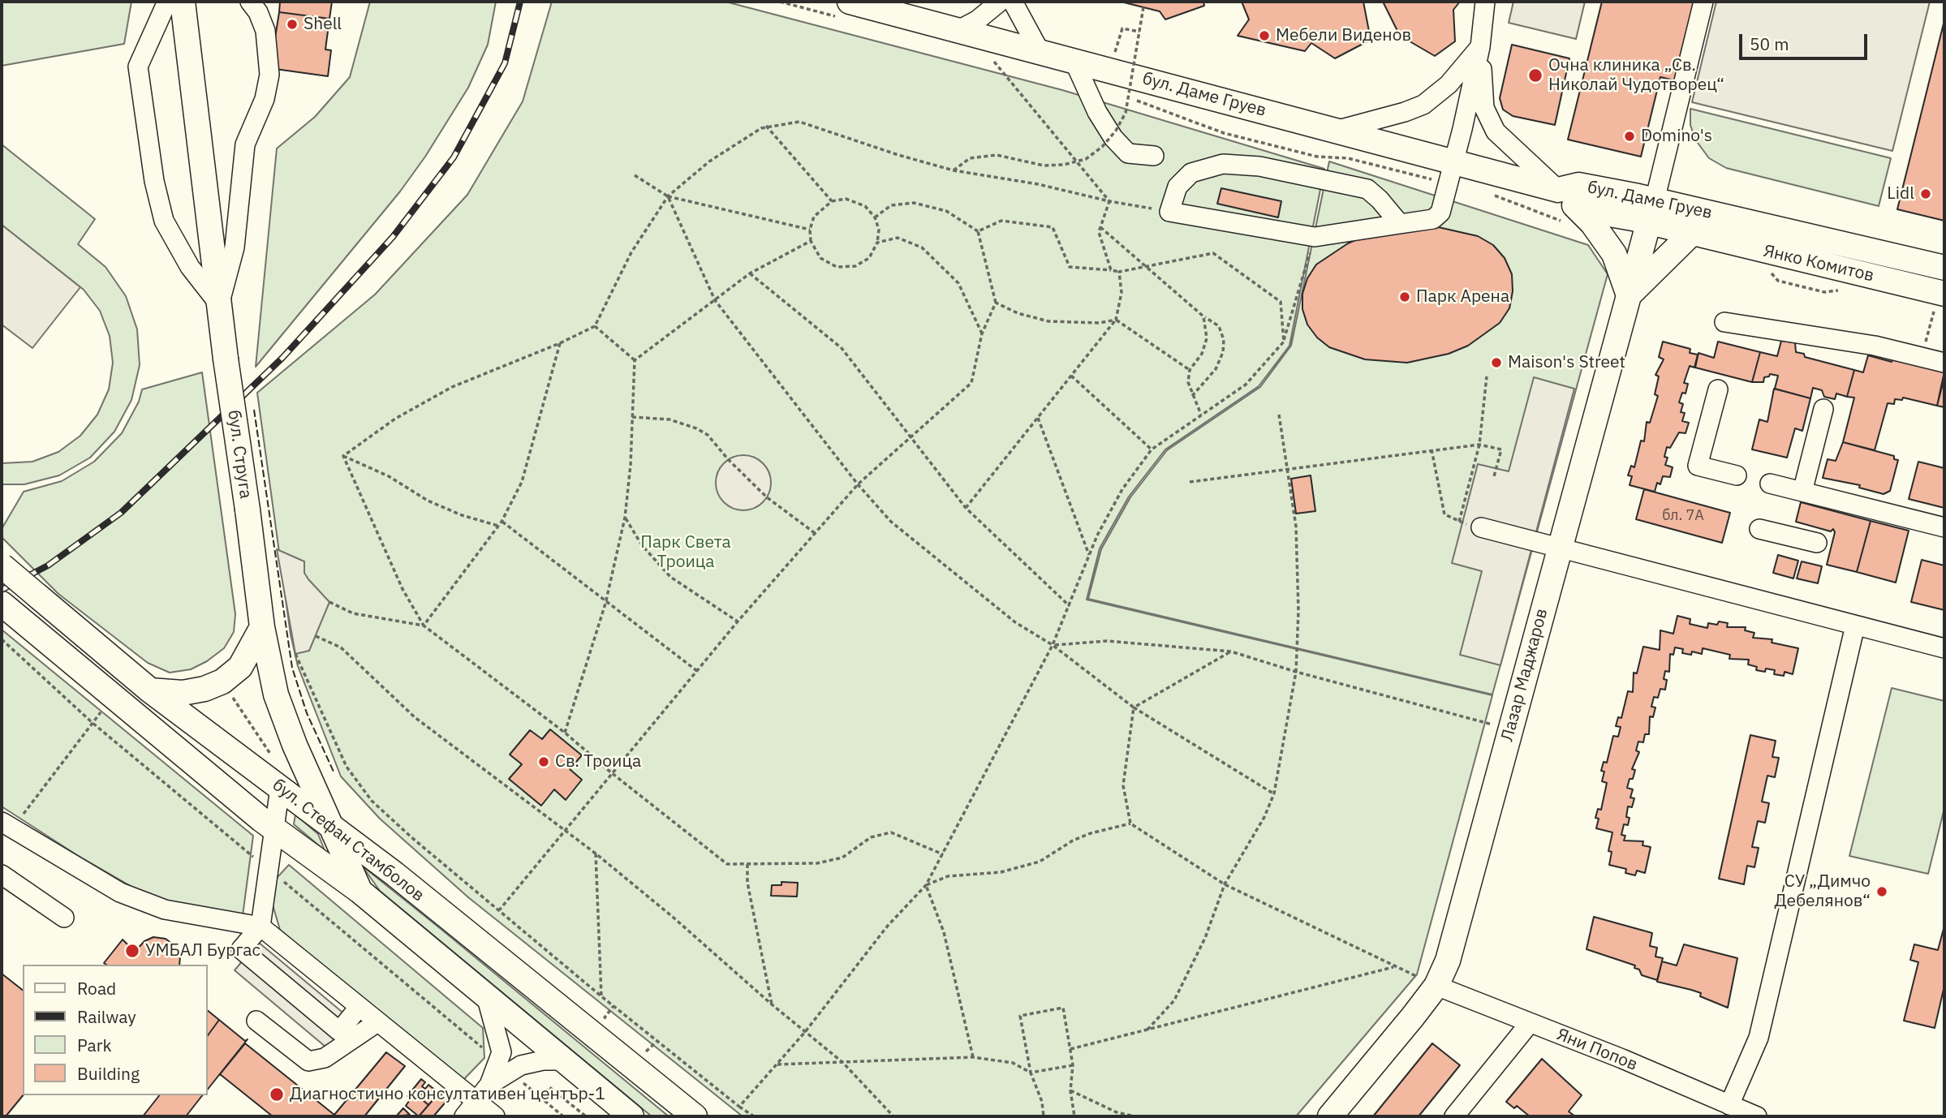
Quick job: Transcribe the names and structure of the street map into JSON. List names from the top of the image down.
{
  "streets": {
    "main road": [
      "бул. Даме Груев",
      "Янко Комитов",
      "бул. Струга",
      "Лазар Маджаров",
      "бул. Стефан Стамболов"
    ],
    "street": ["Яни Попов"]
  },
  "crossings": [
    ["бул. Даме Груев", "Янко Комитов"],
    ["бул. Даме Груев", "Лазар Маджаров"],
    ["бул. Струга", "бул. Стефан Стамболов"],
    ["Лазар Маджаров", "Яни Попов"]
  ],
  "parks": ["Парк Света Троица"],
  "places": [
    "Shell",
    "Мебели Виденов",
    "Oчна клиника „Св. Николай Чудотворец“",
    "Domino's",
    "Lidl",
    "Парк Арена",
    "Maison's Street",
    "Св. Троица",
    "СУ „Димчо Дебелянов“",
    "УМБАЛ Бургас",
    "Диагностично консултативен център-1"
  ],
  "house_numbers": ["бл. 7А"],
  "legend": [
    "Road",
    "Railway",
    "Park",
    "Building"
  ],
  "scale_bar": "50 m"
}
